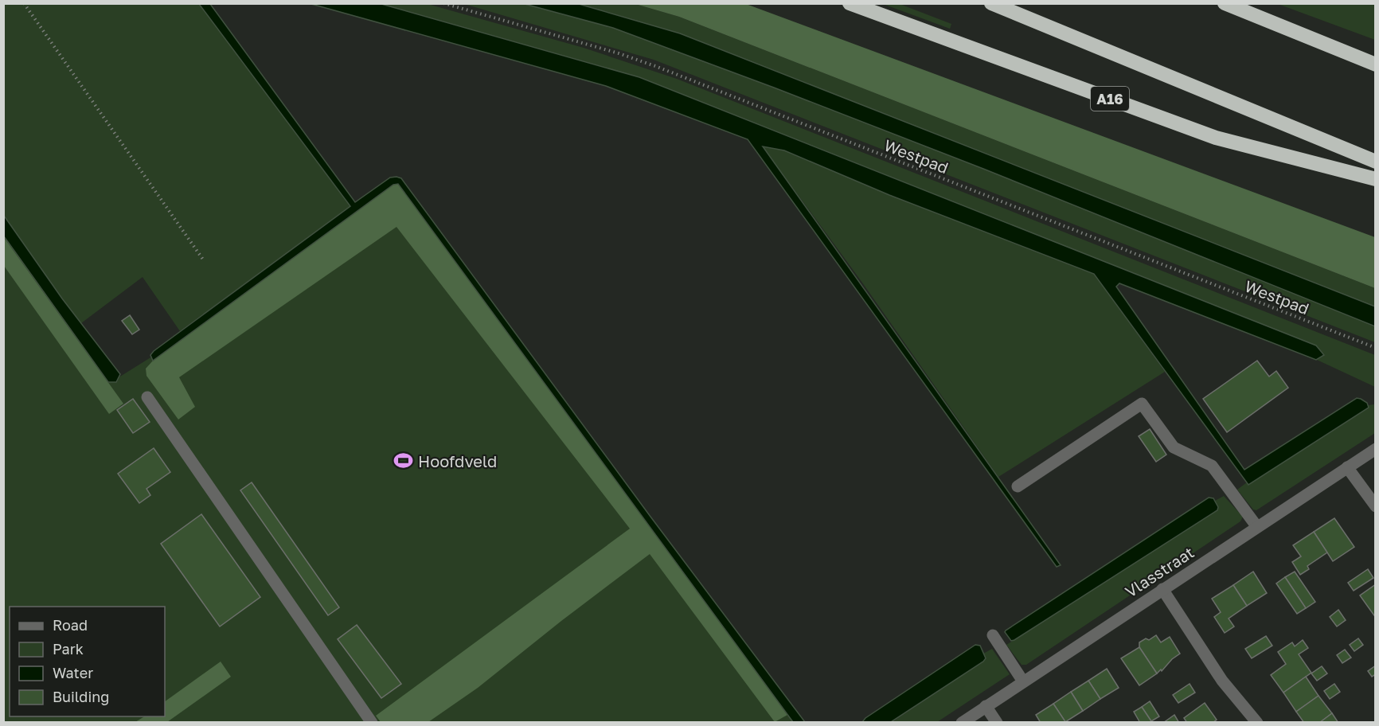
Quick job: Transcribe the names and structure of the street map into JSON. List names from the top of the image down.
{
  "streets": {
    "highway": ["A16"],
    "street": ["Vlasstraat"],
    "path": ["Westpad"]
  },
  "places": {
    "sports": ["Hoofdveld"]
  },
  "legend": [
    "Road",
    "Park",
    "Water",
    "Building"
  ]
}
